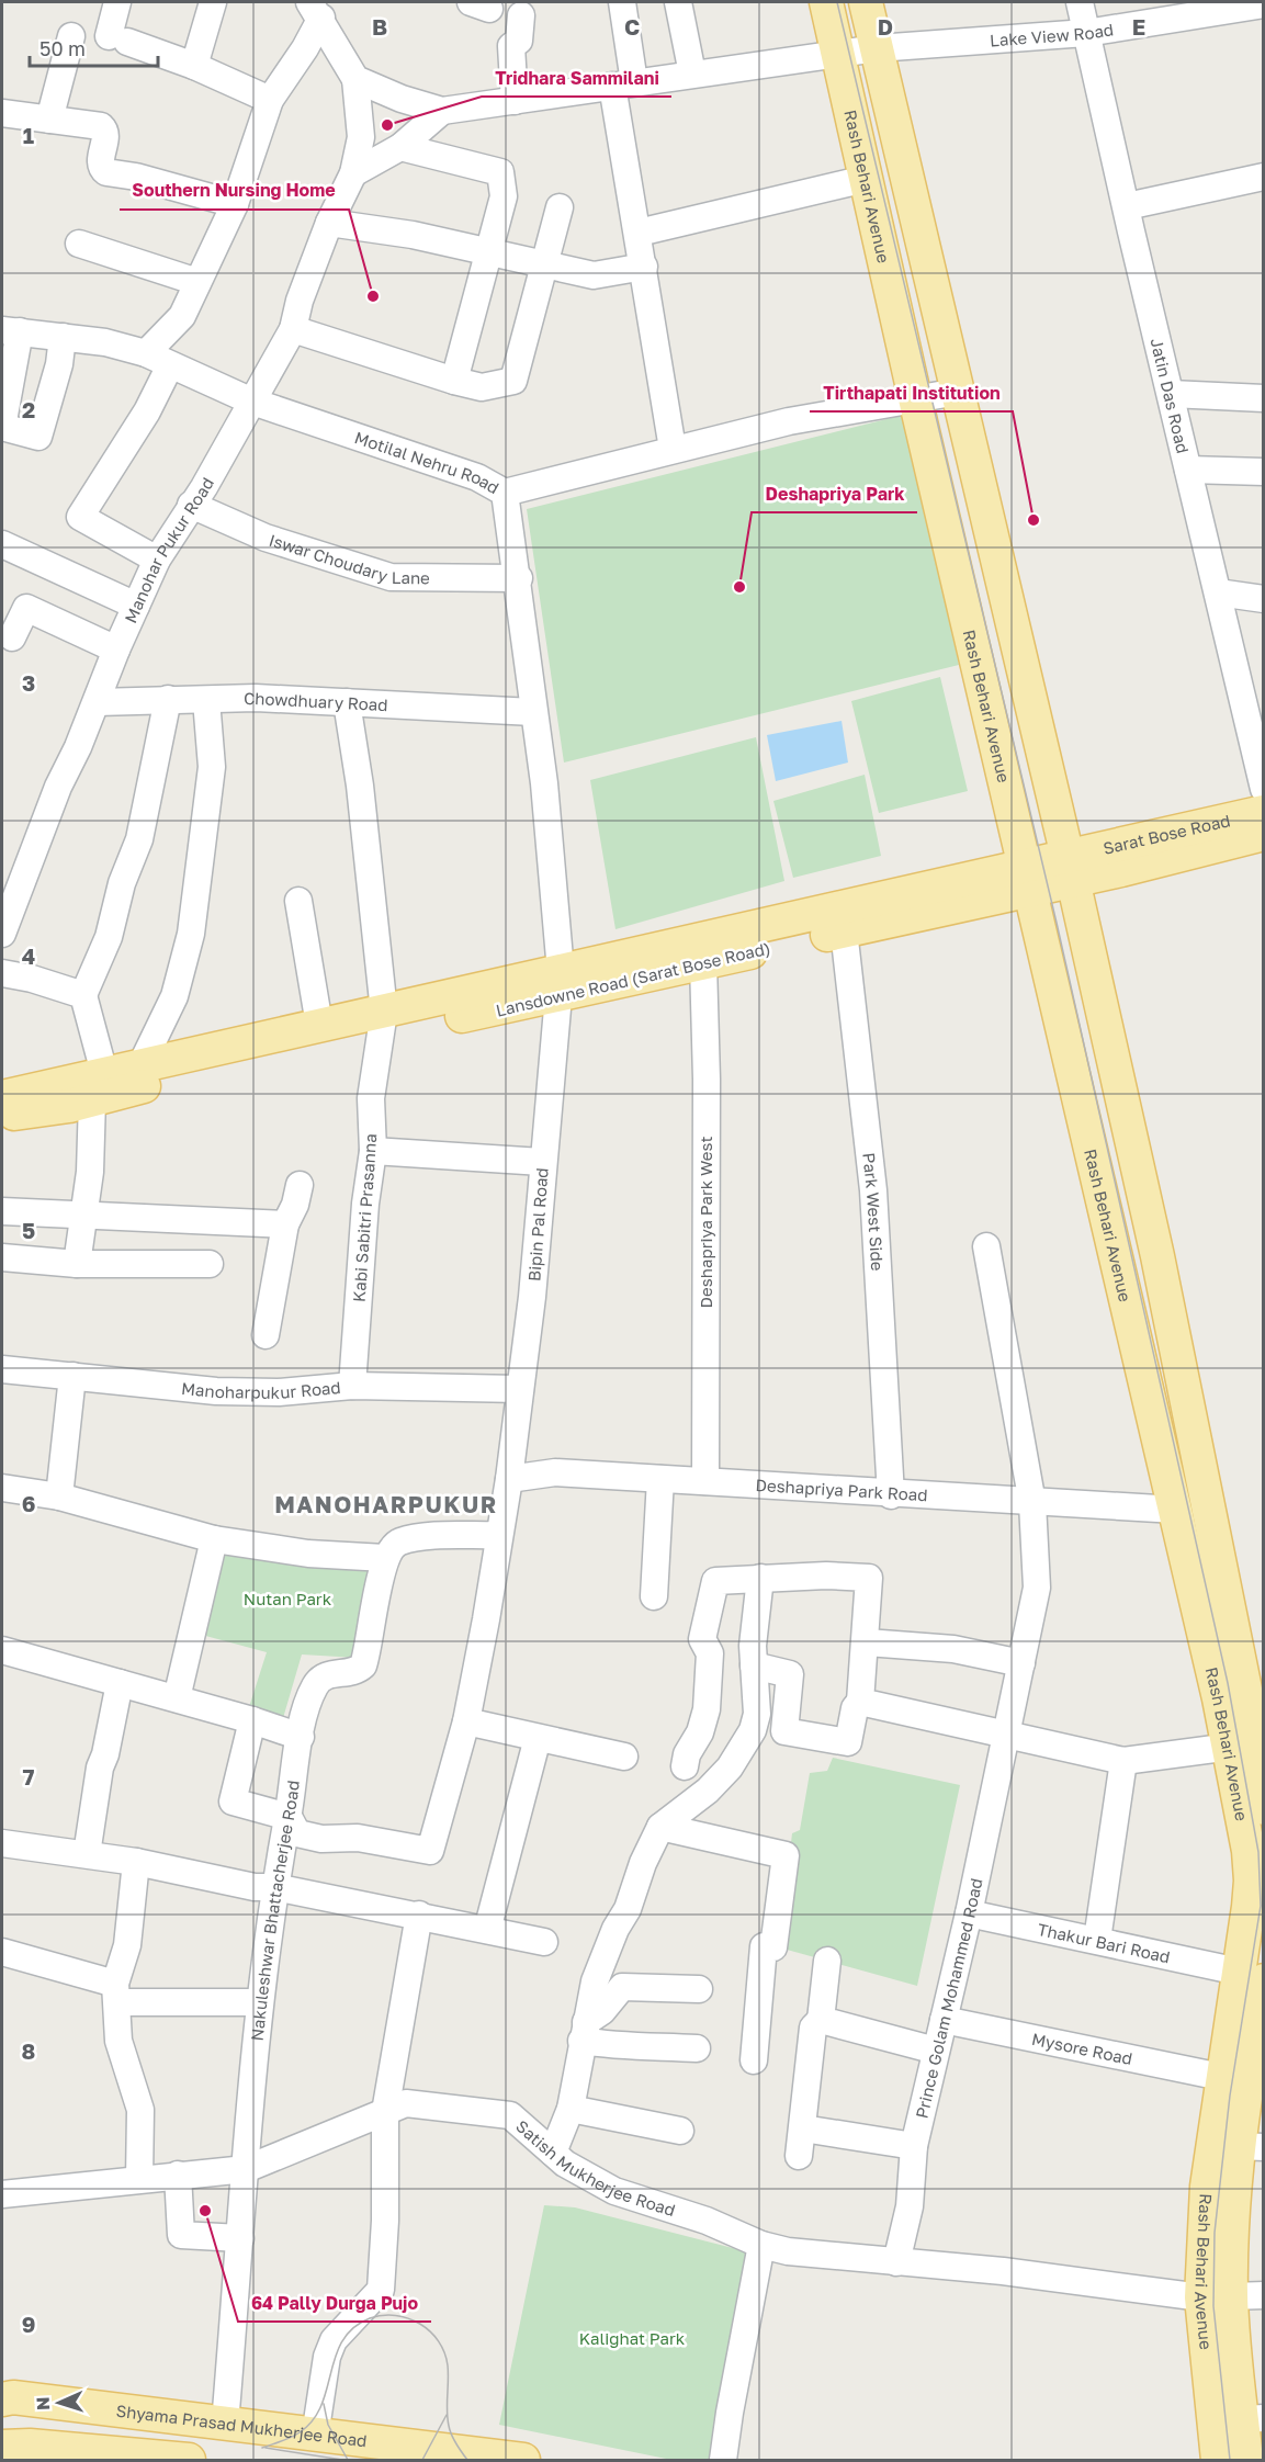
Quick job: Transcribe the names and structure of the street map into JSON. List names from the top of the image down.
{
  "streets": {
    "main road": [
      "Rash Behari Avenue",
      "Sarat Bose Road",
      "Lansdowne Road (Sarat Bose Road)",
      "Shyama Prasad Mukherjee Road"
    ],
    "street": [
      "Lake View Road",
      "Jatin Das Road",
      "Motilal Nehru Road",
      "Manohar Pukur Road",
      "Iswar Choudary Lane",
      "Chowdhuary Road",
      "Park West Side",
      "Kabi Sabitri Prasanna",
      "Deshapriya Park West",
      "Bipin Pal Road",
      "Manoharpukur Road",
      "Deshapriya Park Road",
      "Nakuleshwar Bhattacherjee Road",
      "Thakur Bari Road",
      "Prince Golam Mohammed Road",
      "Mysore Road",
      "Satish Mukherjee Road"
    ]
  },
  "crossings": [
    ["Lake View Road", "Rash Behari Avenue"],
    ["Lake View Road", "Jatin Das Road"],
    ["Rash Behari Avenue", "Sarat Bose Road"],
    ["Rash Behari Avenue", "Lansdowne Road (Sarat Bose Road)"],
    ["Rash Behari Avenue", "Deshapriya Park Road"],
    ["Rash Behari Avenue", "Thakur Bari Road"],
    ["Rash Behari Avenue", "Mysore Road"],
    ["Rash Behari Avenue", "Satish Mukherjee Road"],
    ["Motilal Nehru Road", "Manohar Pukur Road"],
    ["Motilal Nehru Road", "Iswar Choudary Lane"],
    ["Motilal Nehru Road", "Chowdhuary Road"],
    ["Motilal Nehru Road", "Lansdowne Road (Sarat Bose Road)"],
    ["Motilal Nehru Road", "Bipin Pal Road"],
    ["Manohar Pukur Road", "Iswar Choudary Lane"],
    ["Manohar Pukur Road", "Chowdhuary Road"],
    ["Chowdhuary Road", "Kabi Sabitri Prasanna"],
    ["Sarat Bose Road", "Lansdowne Road (Sarat Bose Road)"],
    ["Lansdowne Road (Sarat Bose Road)", "Park West Side"],
    ["Lansdowne Road (Sarat Bose Road)", "Kabi Sabitri Prasanna"],
    ["Lansdowne Road (Sarat Bose Road)", "Deshapriya Park West"],
    ["Lansdowne Road (Sarat Bose Road)", "Bipin Pal Road"],
    ["Park West Side", "Deshapriya Park Road"],
    ["Kabi Sabitri Prasanna", "Manoharpukur Road"],
    ["Deshapriya Park West", "Deshapriya Park Road"],
    ["Bipin Pal Road", "Manoharpukur Road"],
    ["Bipin Pal Road", "Deshapriya Park Road"],
    ["Bipin Pal Road", "Nakuleshwar Bhattacherjee Road"],
    ["Nakuleshwar Bhattacherjee Road", "Satish Mukherjee Road"],
    ["Nakuleshwar Bhattacherjee Road", "Shyama Prasad Mukherjee Road"],
    ["Thakur Bari Road", "Prince Golam Mohammed Road"],
    ["Prince Golam Mohammed Road", "Mysore Road"],
    ["Prince Golam Mohammed Road", "Satish Mukherjee Road"]
  ],
  "districts": ["MANOHARPUKUR"],
  "parks": ["Nutan Park", "Kalighat Park"],
  "places": [
    "Tridhara Sammilani",
    "Southern Nursing Home",
    "Tirthapati Institution",
    "Deshapriya Park",
    "64 Pally Durga Pujo"
  ],
  "scale_bar": "50 m",
  "north": "left",
  "grid": {
    "columns": [
      "B",
      "C",
      "D",
      "E"
    ],
    "rows": [
      "1",
      "2",
      "3",
      "4",
      "5",
      "6",
      "7",
      "8",
      "9"
    ]
  }
}
